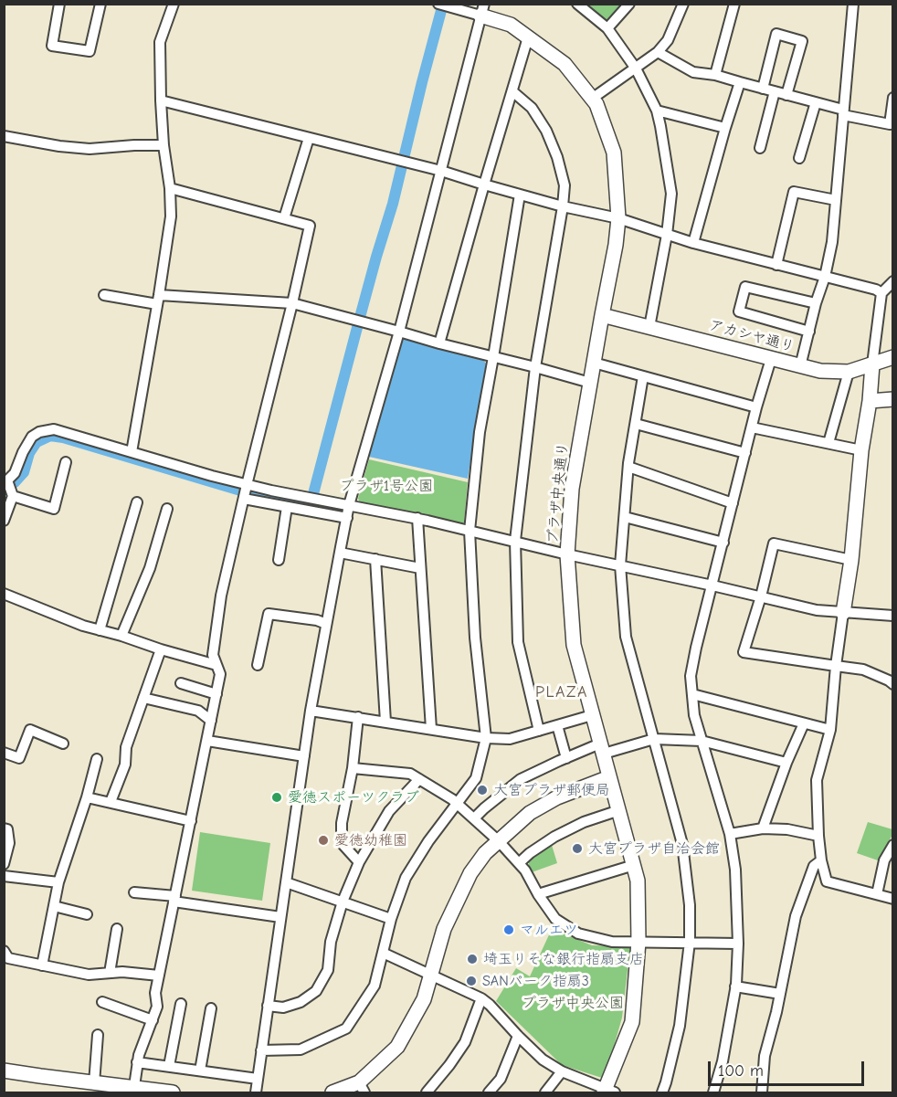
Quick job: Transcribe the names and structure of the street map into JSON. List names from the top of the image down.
{
  "streets": {
    "street": ["アカシヤ通り", "プラザ中央通り"]
  },
  "crossings": [
    ["アカシヤ通り", "プラザ中央通り"]
  ],
  "districts": ["PLAZA"],
  "parks": ["プラザ1号公園", "プラザ中央公園"],
  "places": [
    "大宮プラザ郵便局",
    "愛徳スポーツクラブ",
    "愛徳幼稚園",
    "大宮プラザ自治会館",
    "マルエツ",
    "埼玉りそな銀行指扇支店",
    "SANパーク指扇3"
  ],
  "scale_bar": "100 m"
}
